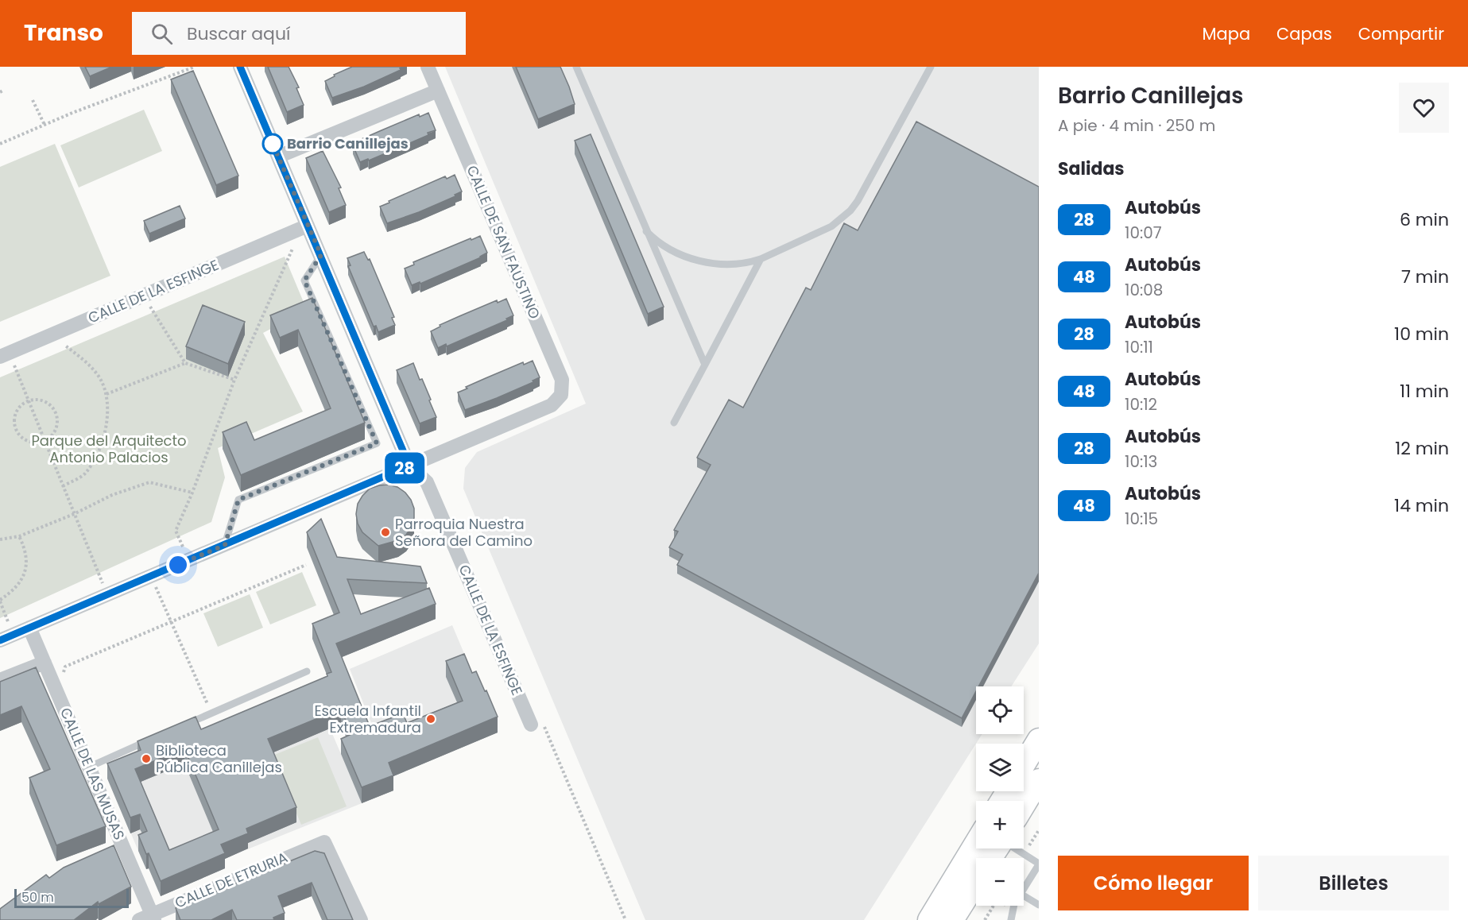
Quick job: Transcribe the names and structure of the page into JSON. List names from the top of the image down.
{
  "streets": {
    "street": [
      "CALLE DE SAN FAUSTINO",
      "CALLE DE LA ESFINGE",
      "CALLE DE LAS MUSAS",
      "CALLE DE ETRURIA"
    ]
  },
  "crossings": [
    ["CALLE DE SAN FAUSTINO", "CALLE DE LA ESFINGE"],
    ["CALLE DE LAS MUSAS", "CALLE DE ETRURIA"]
  ],
  "parks": ["Parque del Arquitecto Antonio Palacios"],
  "places": [
    "Barrio Canillejas",
    "Parroquia Nuestra Señora del Camino",
    "Escuela Infantil Extremadura",
    "Biblioteca Pública Canillejas"
  ],
  "lines": ["bus line 28"],
  "scale_bar": "50 m",
  "page": {
    "header": "Transo",
    "search": "Buscar aquí",
    "nav": ["Mapa", "Capas", "Compartir"],
    "on_map": "28",
    "heading": [
      ["Barrio Canillejas", "A pie · 4 min · 250 m"],
      "Salidas"
    ],
    "list": [
      {
        "mark": "28",
        "name": "Autobús",
        "note": "10:07",
        "value": "6 min"
      },
      {
        "mark": "48",
        "name": "Autobús",
        "note": "10:08",
        "value": "7 min"
      },
      {
        "mark": "28",
        "name": "Autobús",
        "note": "10:11",
        "value": "10 min"
      },
      {
        "mark": "48",
        "name": "Autobús",
        "note": "10:12",
        "value": "11 min"
      },
      {
        "mark": "28",
        "name": "Autobús",
        "note": "10:13",
        "value": "12 min"
      },
      {
        "mark": "48",
        "name": "Autobús",
        "note": "10:15",
        "value": "14 min"
      }
    ],
    "map_buttons": ["+", "−"],
    "buttons": ["Cómo llegar", "Billetes"],
    "scale": "50 m"
  }
}
